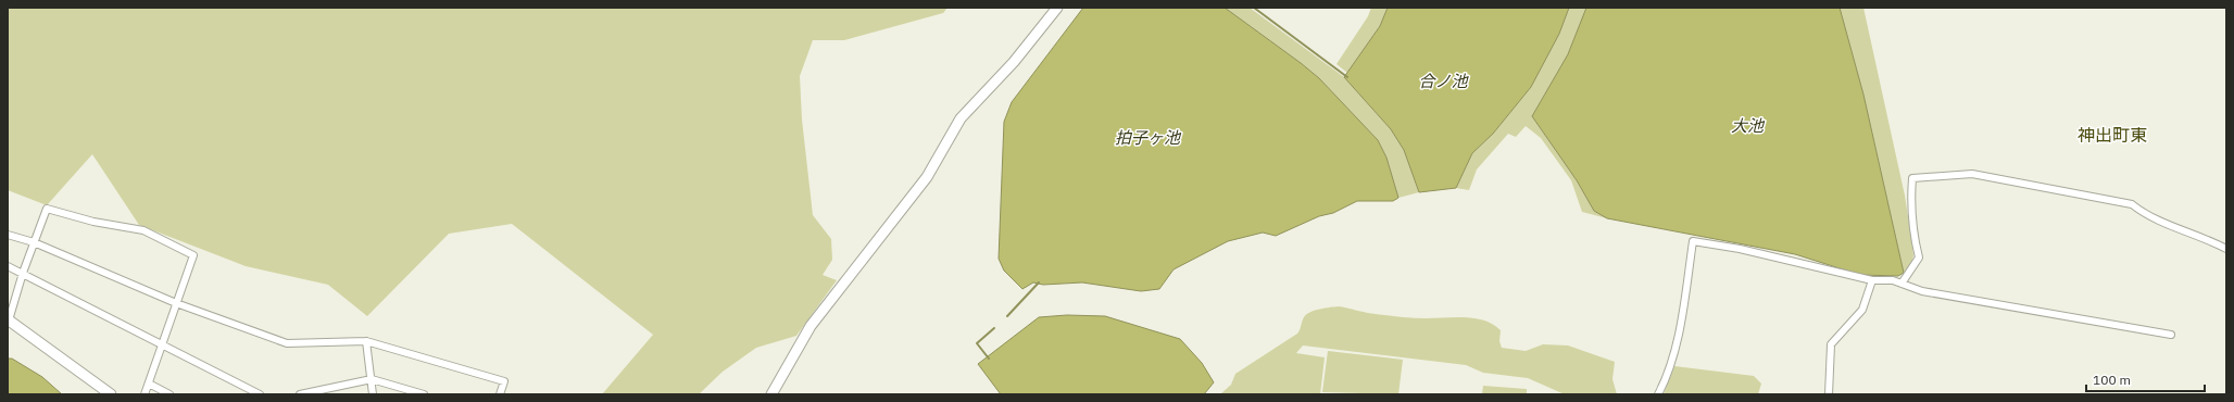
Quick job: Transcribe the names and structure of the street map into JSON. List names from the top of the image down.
{
  "districts": ["神出町東"],
  "water": ["合ノ池", "大池", "拍子ヶ池"],
  "scale_bar": "100 m"
}
